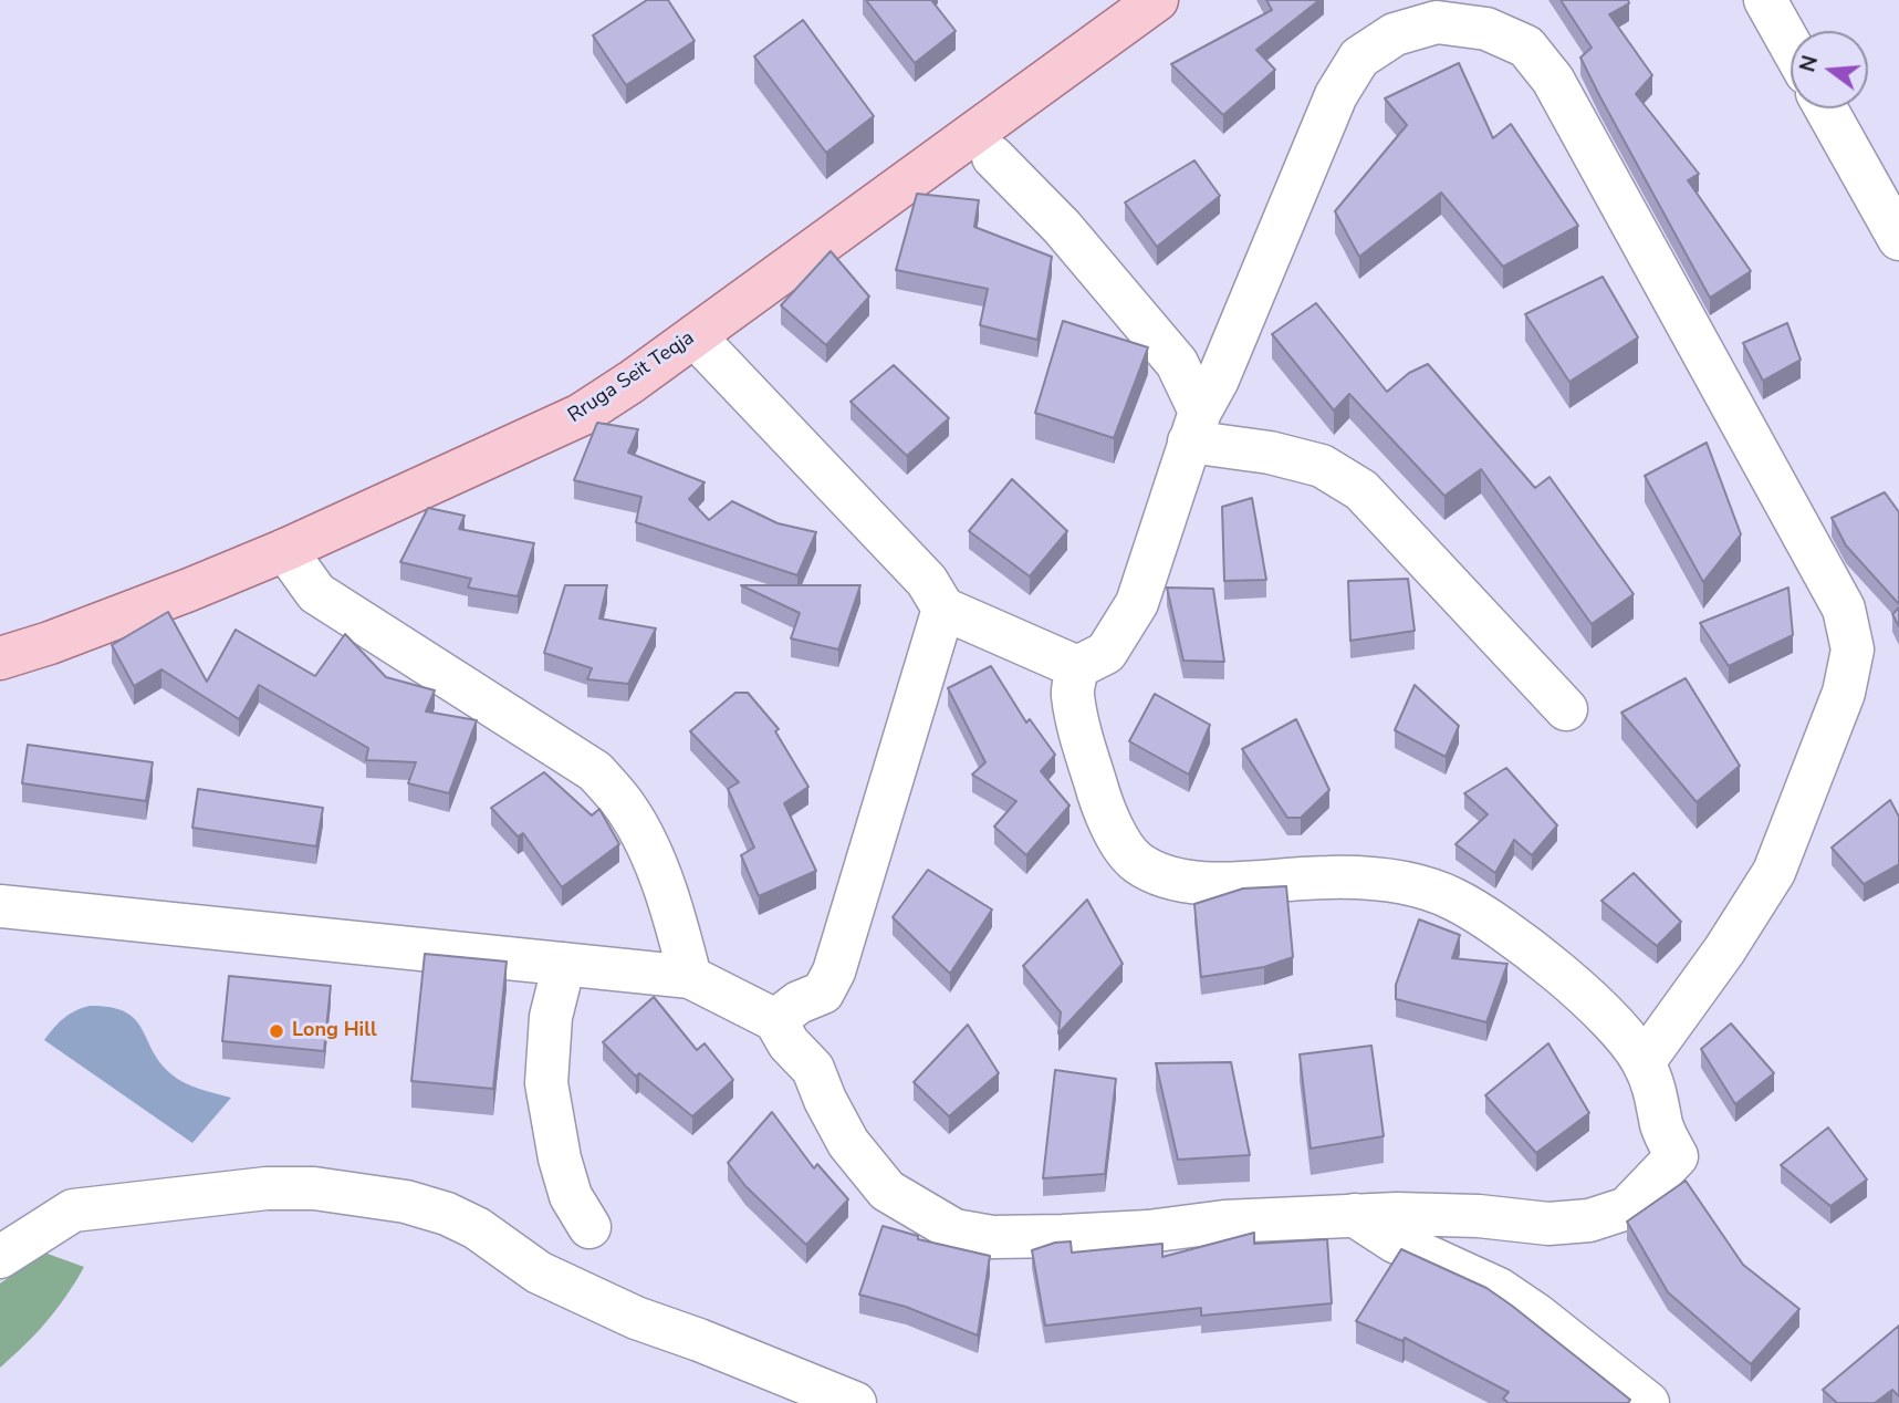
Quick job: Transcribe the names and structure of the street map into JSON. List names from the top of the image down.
{
  "streets": {
    "main road": ["Rruga Seit Teqja"]
  },
  "places": ["Long Hill"],
  "north": "left"
}
